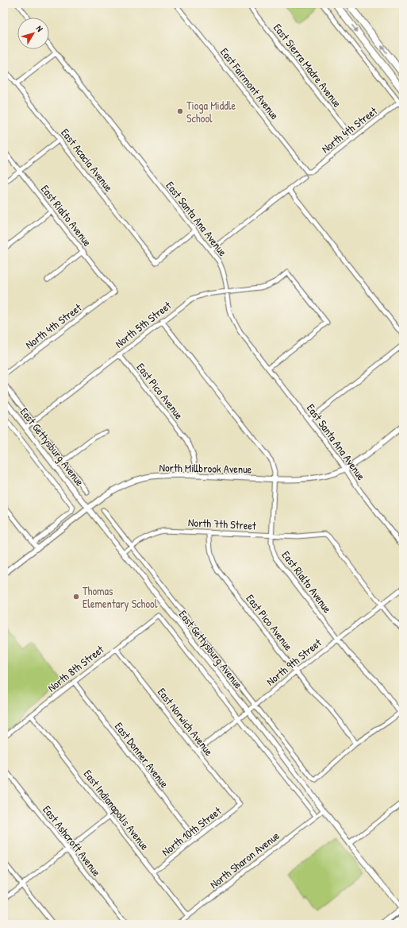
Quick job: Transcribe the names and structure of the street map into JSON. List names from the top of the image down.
{
  "streets": {
    "street": [
      "East Sierra Madre Avenue",
      "East Fairmont Avenue",
      "North 4th Street",
      "East Acacia Avenue",
      "East Rialto Avenue",
      "East Santa Ana Avenue",
      "North 5th Street",
      "East Pico Avenue",
      "East Gettysburg Avenue",
      "North Millbrook Avenue",
      "North 7th Street",
      "North 9th Street",
      "North 8th Street",
      "East Norwich Avenue",
      "East Donner Avenue",
      "East Indianapolis Avenue",
      "North 10th Street",
      "East Ashcroft Avenue",
      "North Sharon Avenue"
    ]
  },
  "crossings": [
    ["East Sierra Madre Avenue", "North 4th Street"],
    ["East Fairmont Avenue", "North 4th Street"],
    ["North 4th Street", "East Rialto Avenue"],
    ["East Acacia Avenue", "East Santa Ana Avenue"],
    ["East Rialto Avenue", "North 5th Street"],
    ["East Rialto Avenue", "North Millbrook Avenue"],
    ["East Rialto Avenue", "North 7th Street"],
    ["East Rialto Avenue", "North 9th Street"],
    ["East Santa Ana Avenue", "North 5th Street"],
    ["East Santa Ana Avenue", "North Millbrook Avenue"],
    ["North 5th Street", "East Pico Avenue"],
    ["North 5th Street", "East Gettysburg Avenue"],
    ["East Pico Avenue", "North Millbrook Avenue"],
    ["East Pico Avenue", "North 7th Street"],
    ["East Pico Avenue", "North 9th Street"],
    ["East Gettysburg Avenue", "North Millbrook Avenue"],
    ["East Gettysburg Avenue", "North 7th Street"],
    ["East Gettysburg Avenue", "North 9th Street"],
    ["East Gettysburg Avenue", "North Sharon Avenue"],
    ["North 7th Street", "North 9th Street"],
    ["North 9th Street", "North 8th Street"],
    ["North 9th Street", "East Norwich Avenue"],
    ["North 8th Street", "East Norwich Avenue"],
    ["North 8th Street", "East Donner Avenue"],
    ["North 8th Street", "East Indianapolis Avenue"],
    ["East Norwich Avenue", "North 10th Street"],
    ["East Donner Avenue", "North 10th Street"],
    ["East Indianapolis Avenue", "North 10th Street"],
    ["East Indianapolis Avenue", "North Sharon Avenue"]
  ],
  "places": ["Tioga Middle School", "Thomas Elementary School"],
  "north": "top right"
}
